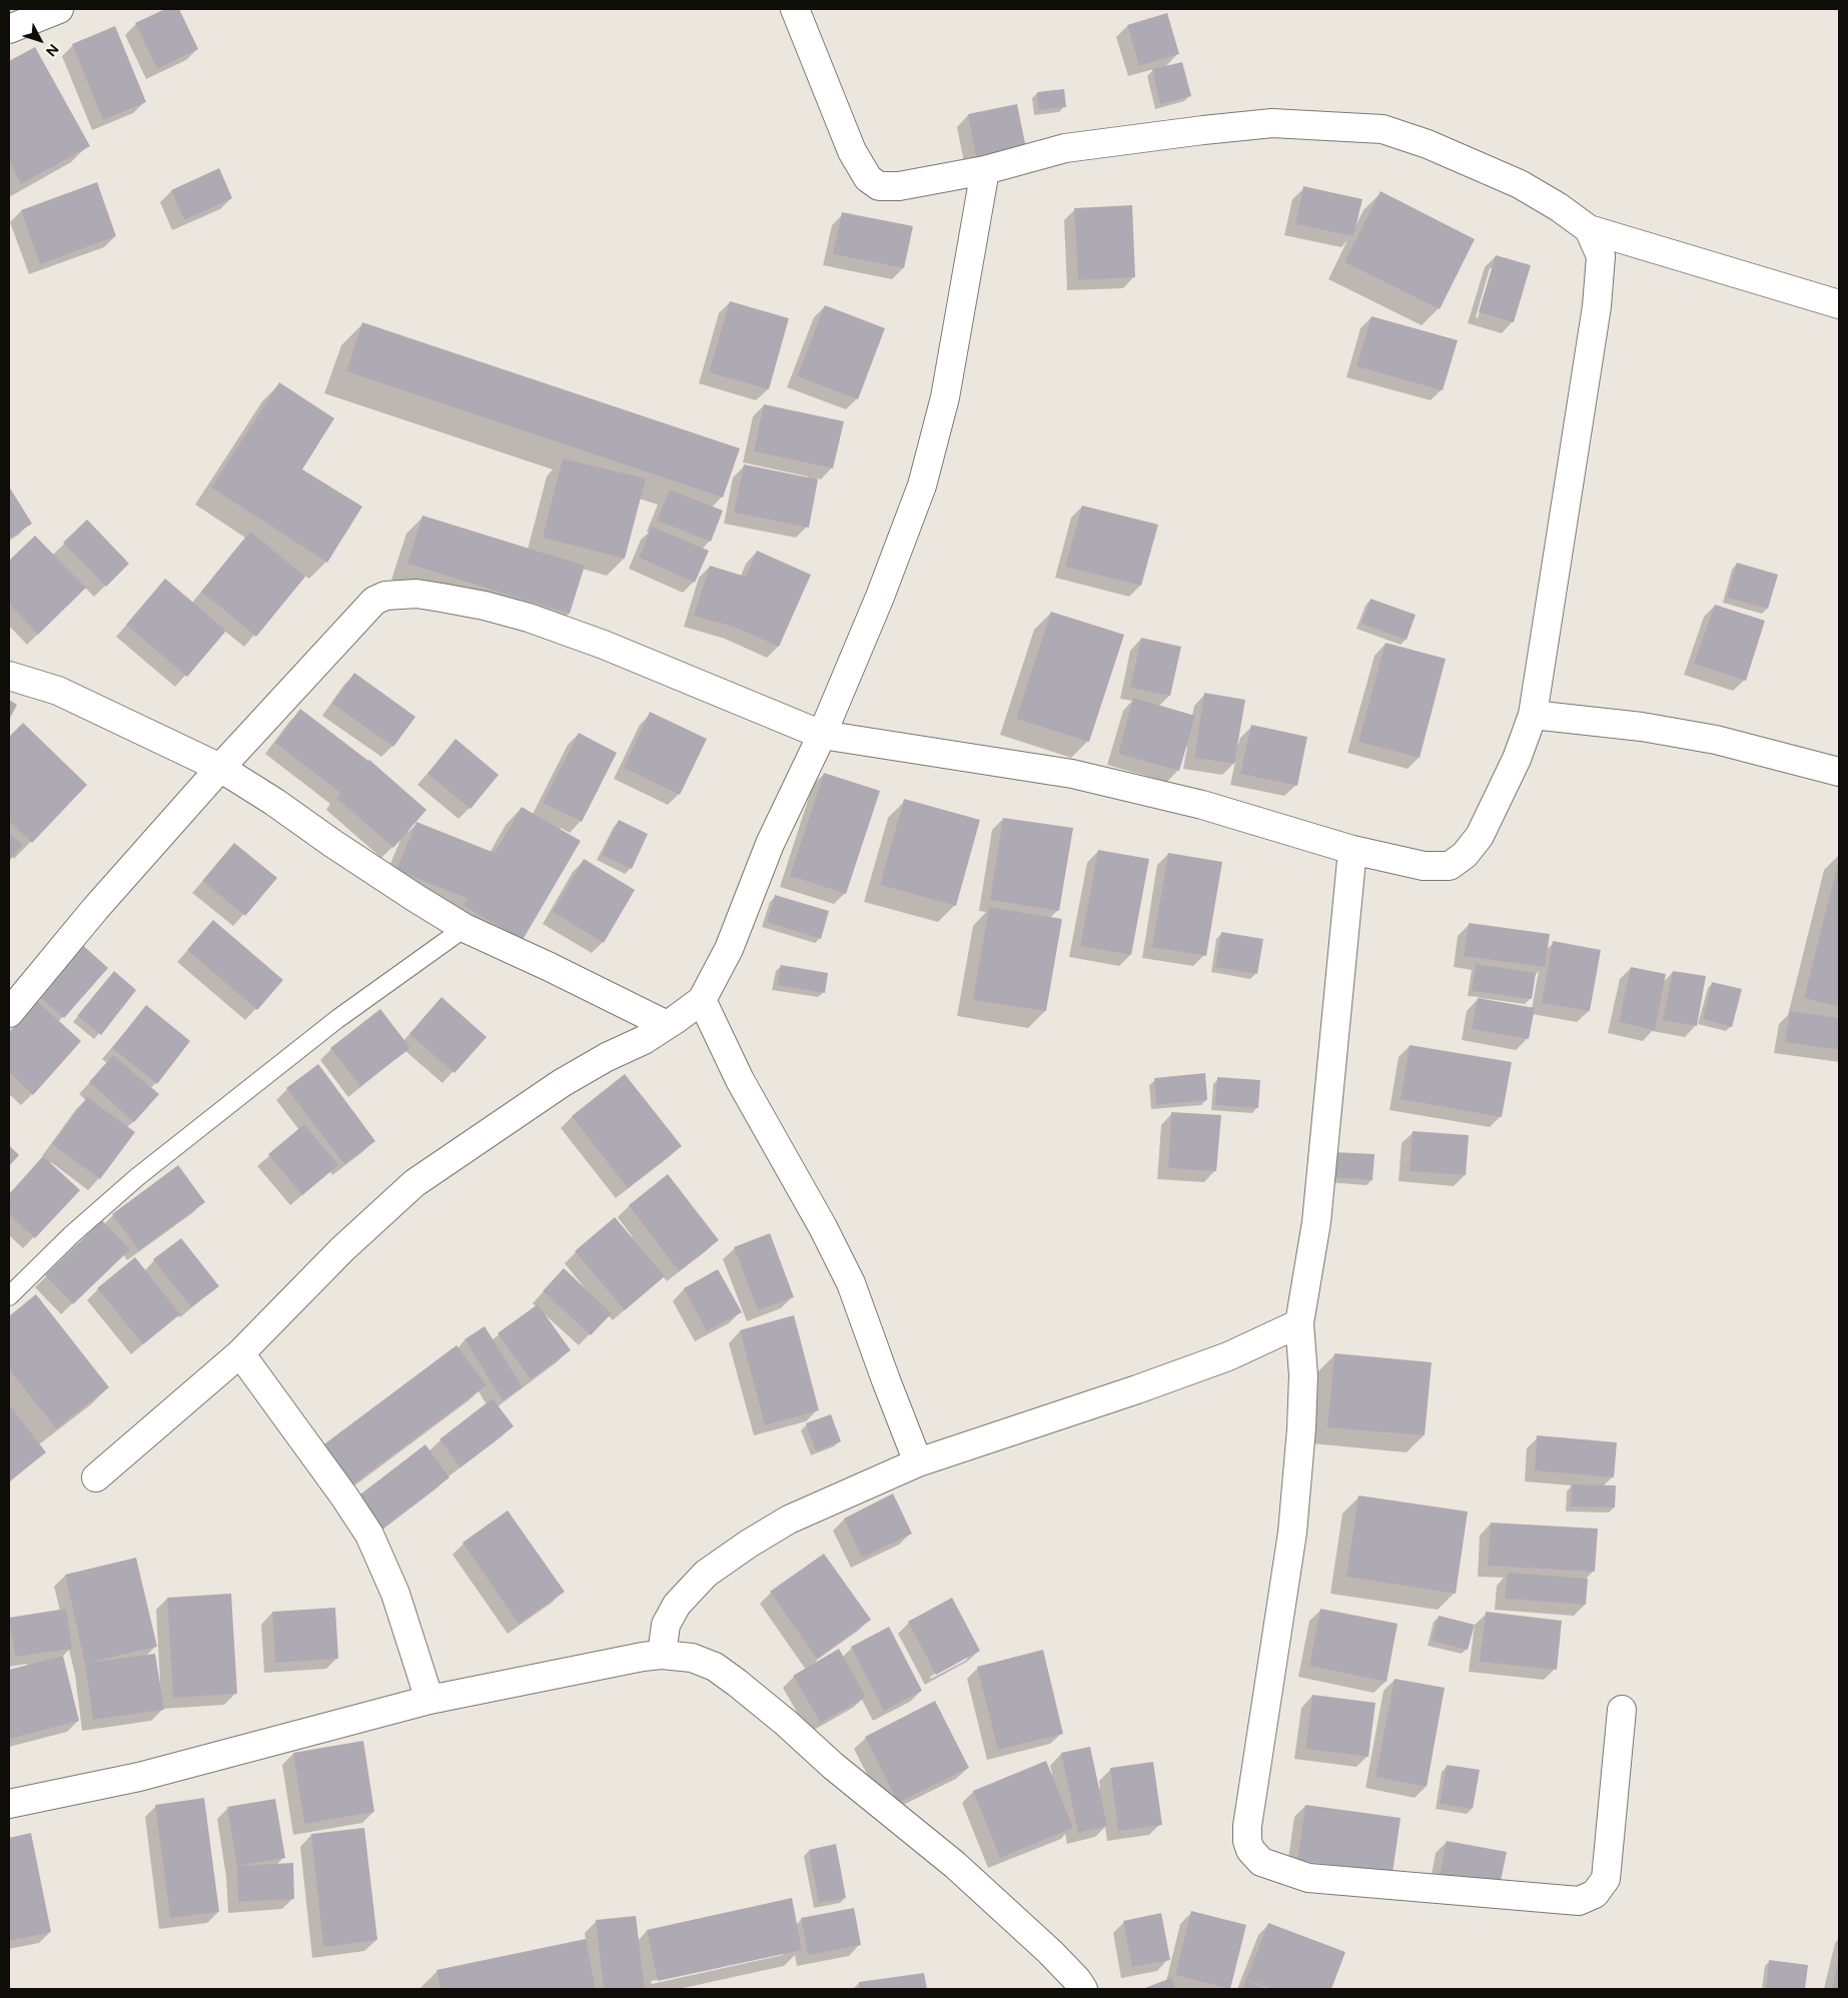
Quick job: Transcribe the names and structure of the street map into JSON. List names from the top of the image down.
{
  "north": "bottom right"
}
